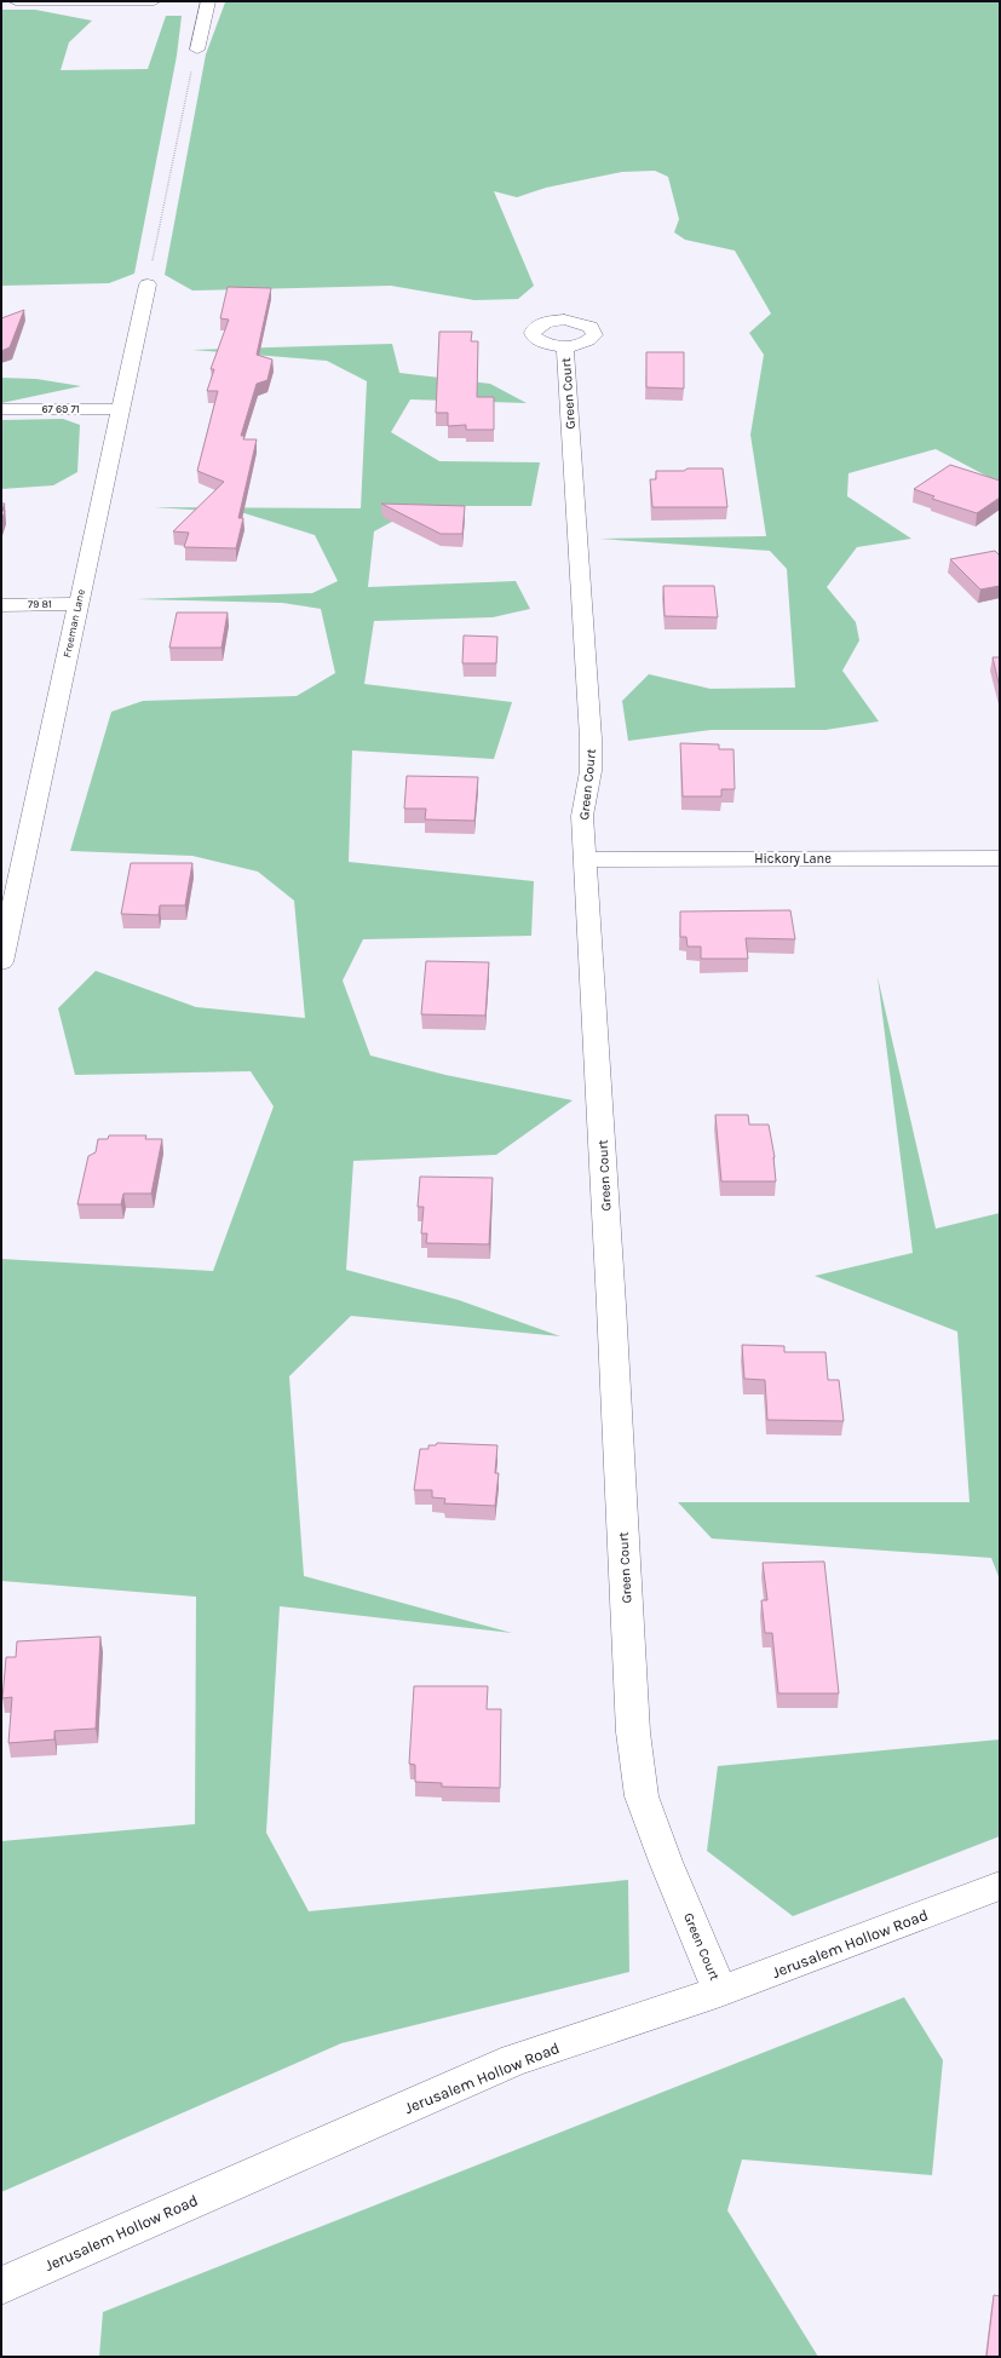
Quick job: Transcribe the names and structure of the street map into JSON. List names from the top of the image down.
{
  "streets": {
    "street": [
      "Green Court",
      "67 69 71",
      "79 81",
      "Freeman Lane",
      "Hickory Lane",
      "Jerusalem Hollow Road"
    ]
  },
  "crossings": [
    ["Green Court", "Hickory Lane"],
    ["Green Court", "Jerusalem Hollow Road"],
    ["67 69 71", "Freeman Lane"],
    ["79 81", "Freeman Lane"]
  ]
}
